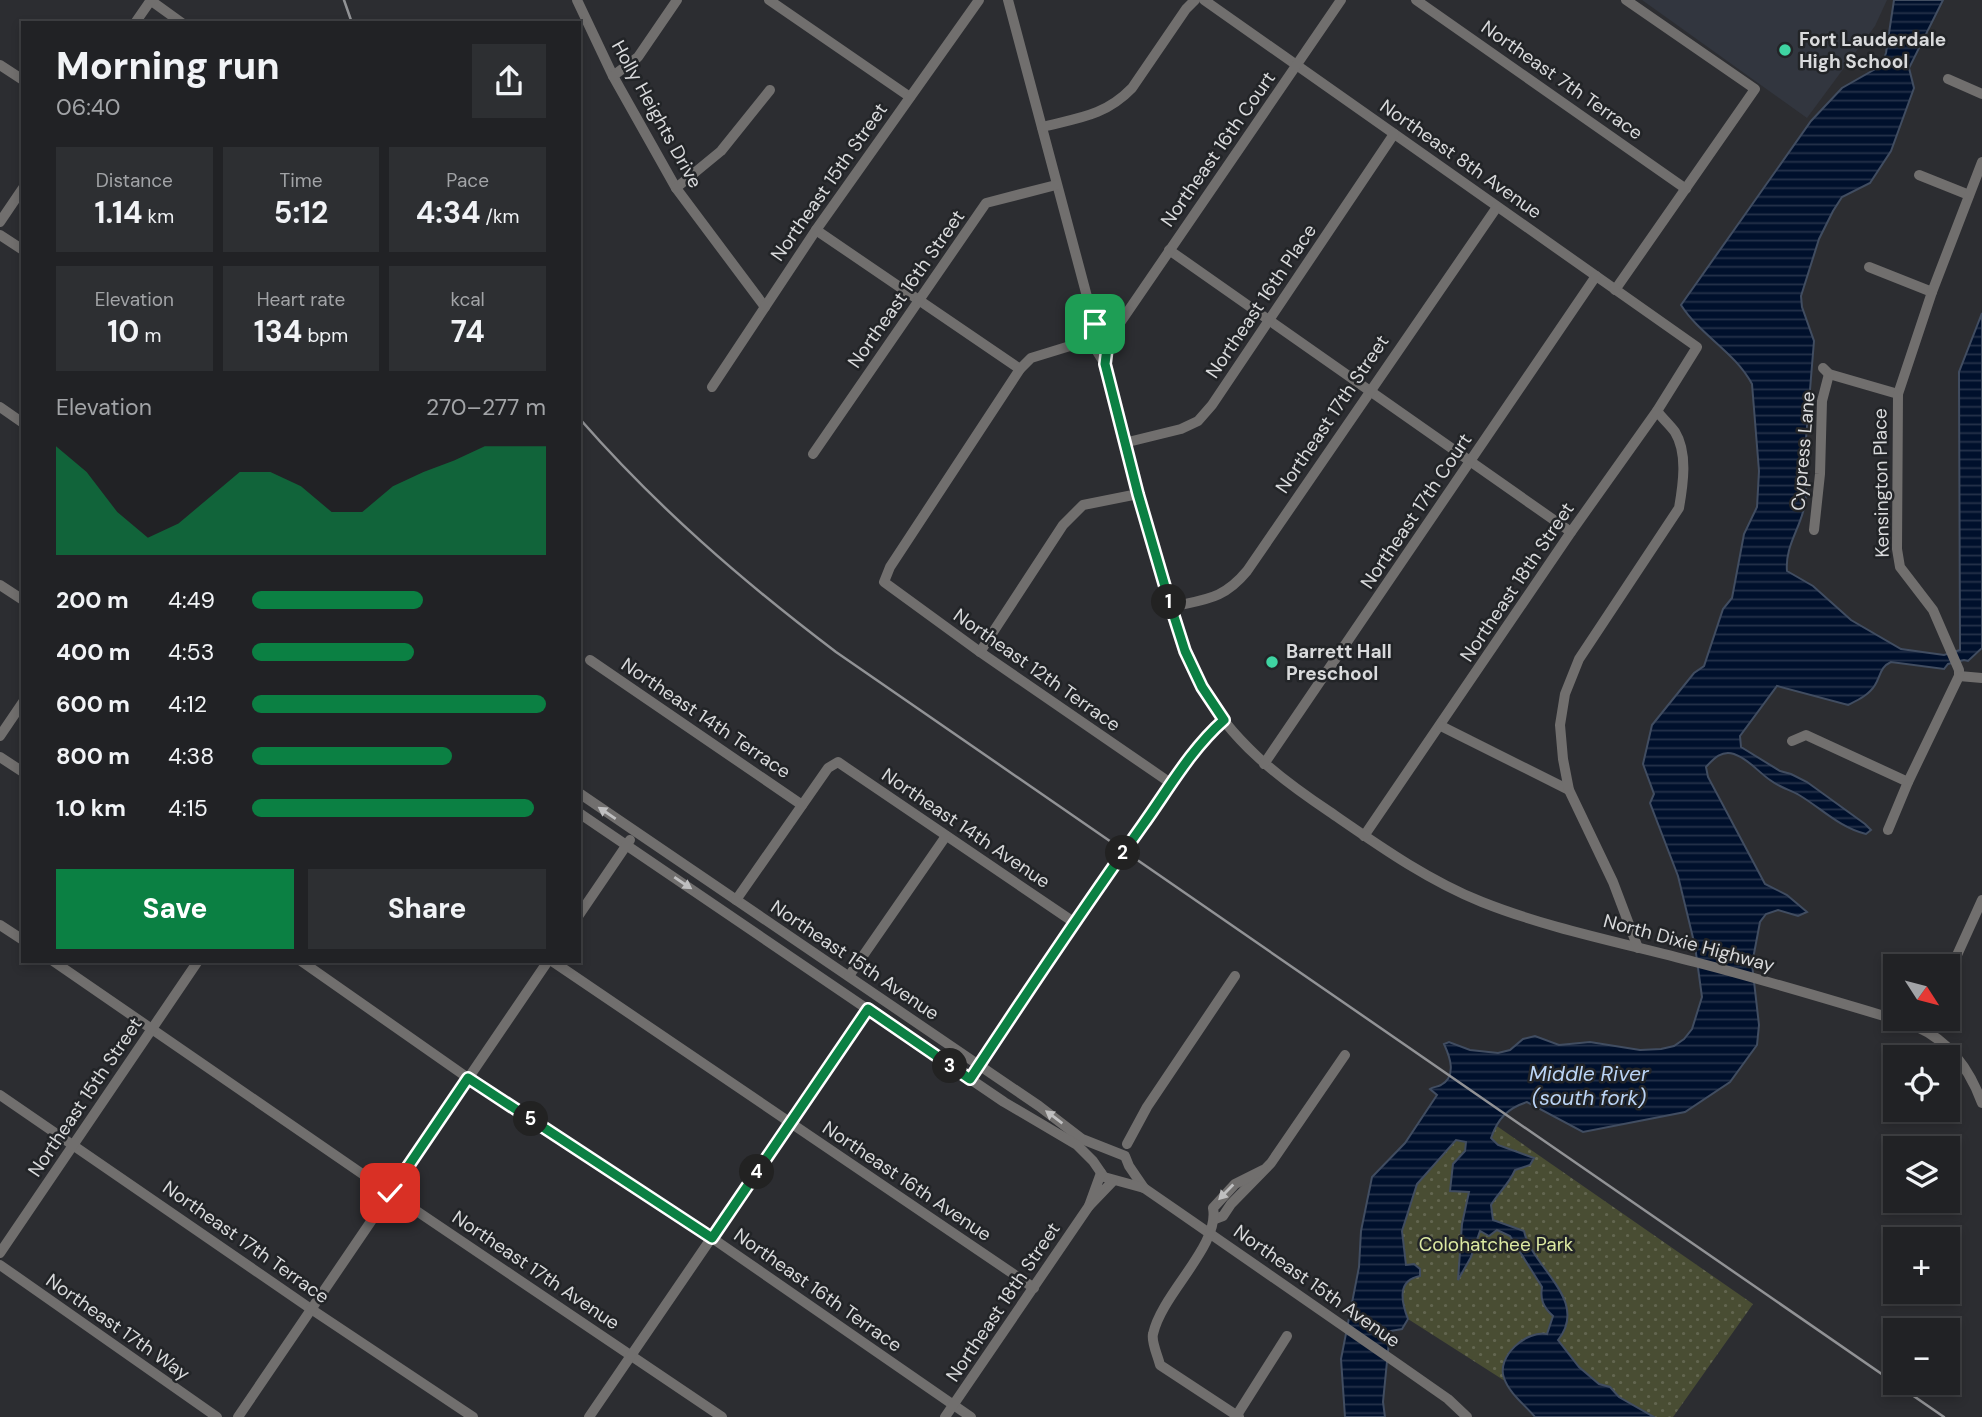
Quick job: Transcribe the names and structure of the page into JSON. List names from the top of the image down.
{
  "streets": {
    "street": [
      "Northeast 7th Terrace",
      "Holly Heights Drive",
      "Northeast 16th Court",
      "Northeast 8th Avenue",
      "Northeast 15th Street",
      "Northeast 16th Street",
      "Northeast 16th Place",
      "Northeast 17th Street",
      "Cypress Lane",
      "Kensington Place",
      "Northeast 17th Court",
      "Northeast 18th Street",
      "Northeast 12th Terrace",
      "Northeast 14th Terrace",
      "Northeast 14th Avenue",
      "North Dixie Highway",
      "Northeast 15th Avenue",
      "Northeast 16th Avenue",
      "Northeast 17th Terrace",
      "Northeast 17th Avenue",
      "Northeast 16th Terrace",
      "Northeast 17th Way"
    ]
  },
  "crossings": [
    ["Holly Heights Drive", "Northeast 15th Street"],
    ["Northeast 16th Court", "Northeast 8th Avenue"],
    ["Northeast 16th Court", "Northeast 12th Terrace"],
    ["Northeast 8th Avenue", "Northeast 16th Place"],
    ["Northeast 8th Avenue", "Northeast 17th Street"],
    ["Northeast 8th Avenue", "Northeast 17th Court"],
    ["Northeast 8th Avenue", "Northeast 18th Street"],
    ["Northeast 15th Street", "Northeast 17th Terrace"],
    ["Northeast 15th Street", "Northeast 17th Avenue"],
    ["Northeast 16th Place", "North Dixie Highway"],
    ["Northeast 17th Street", "North Dixie Highway"],
    ["Cypress Lane", "Kensington Place"],
    ["Northeast 17th Court", "North Dixie Highway"],
    ["Northeast 18th Street", "North Dixie Highway"],
    ["Northeast 18th Street", "Northeast 15th Avenue"],
    ["Northeast 18th Street", "Northeast 16th Avenue"],
    ["Northeast 18th Street", "Northeast 16th Terrace"],
    ["Northeast 14th Terrace", "Northeast 14th Avenue"]
  ],
  "water": ["Middle River (south fork)"],
  "parks": ["Colohatchee Park"],
  "places": ["Fort Lauderdale High School", "Barrett Hall Preschool"],
  "north": "bottom right",
  "page": {
    "heading": ["Morning run", "06:40"],
    "stats": [
      ["Distance", "1.14 km"],
      ["Time", "5:12"],
      ["Pace", "4:34 /km"],
      ["Elevation", "10 m"],
      ["Heart rate", "134 bpm"],
      ["kcal", "74"]
    ],
    "chart": ["Elevation", "270–277 m"],
    "list": [
      {
        "name": "200 m",
        "note": "4:49"
      },
      {
        "name": "400 m",
        "note": "4:53"
      },
      {
        "name": "600 m",
        "note": "4:12"
      },
      {
        "name": "800 m",
        "note": "4:38"
      },
      {
        "name": "1.0 km",
        "note": "4:15"
      }
    ],
    "pins": [
      "1",
      "2",
      "3",
      "5",
      "4"
    ],
    "buttons": ["Save", "Share"],
    "map_buttons": ["+", "−"]
  }
}
